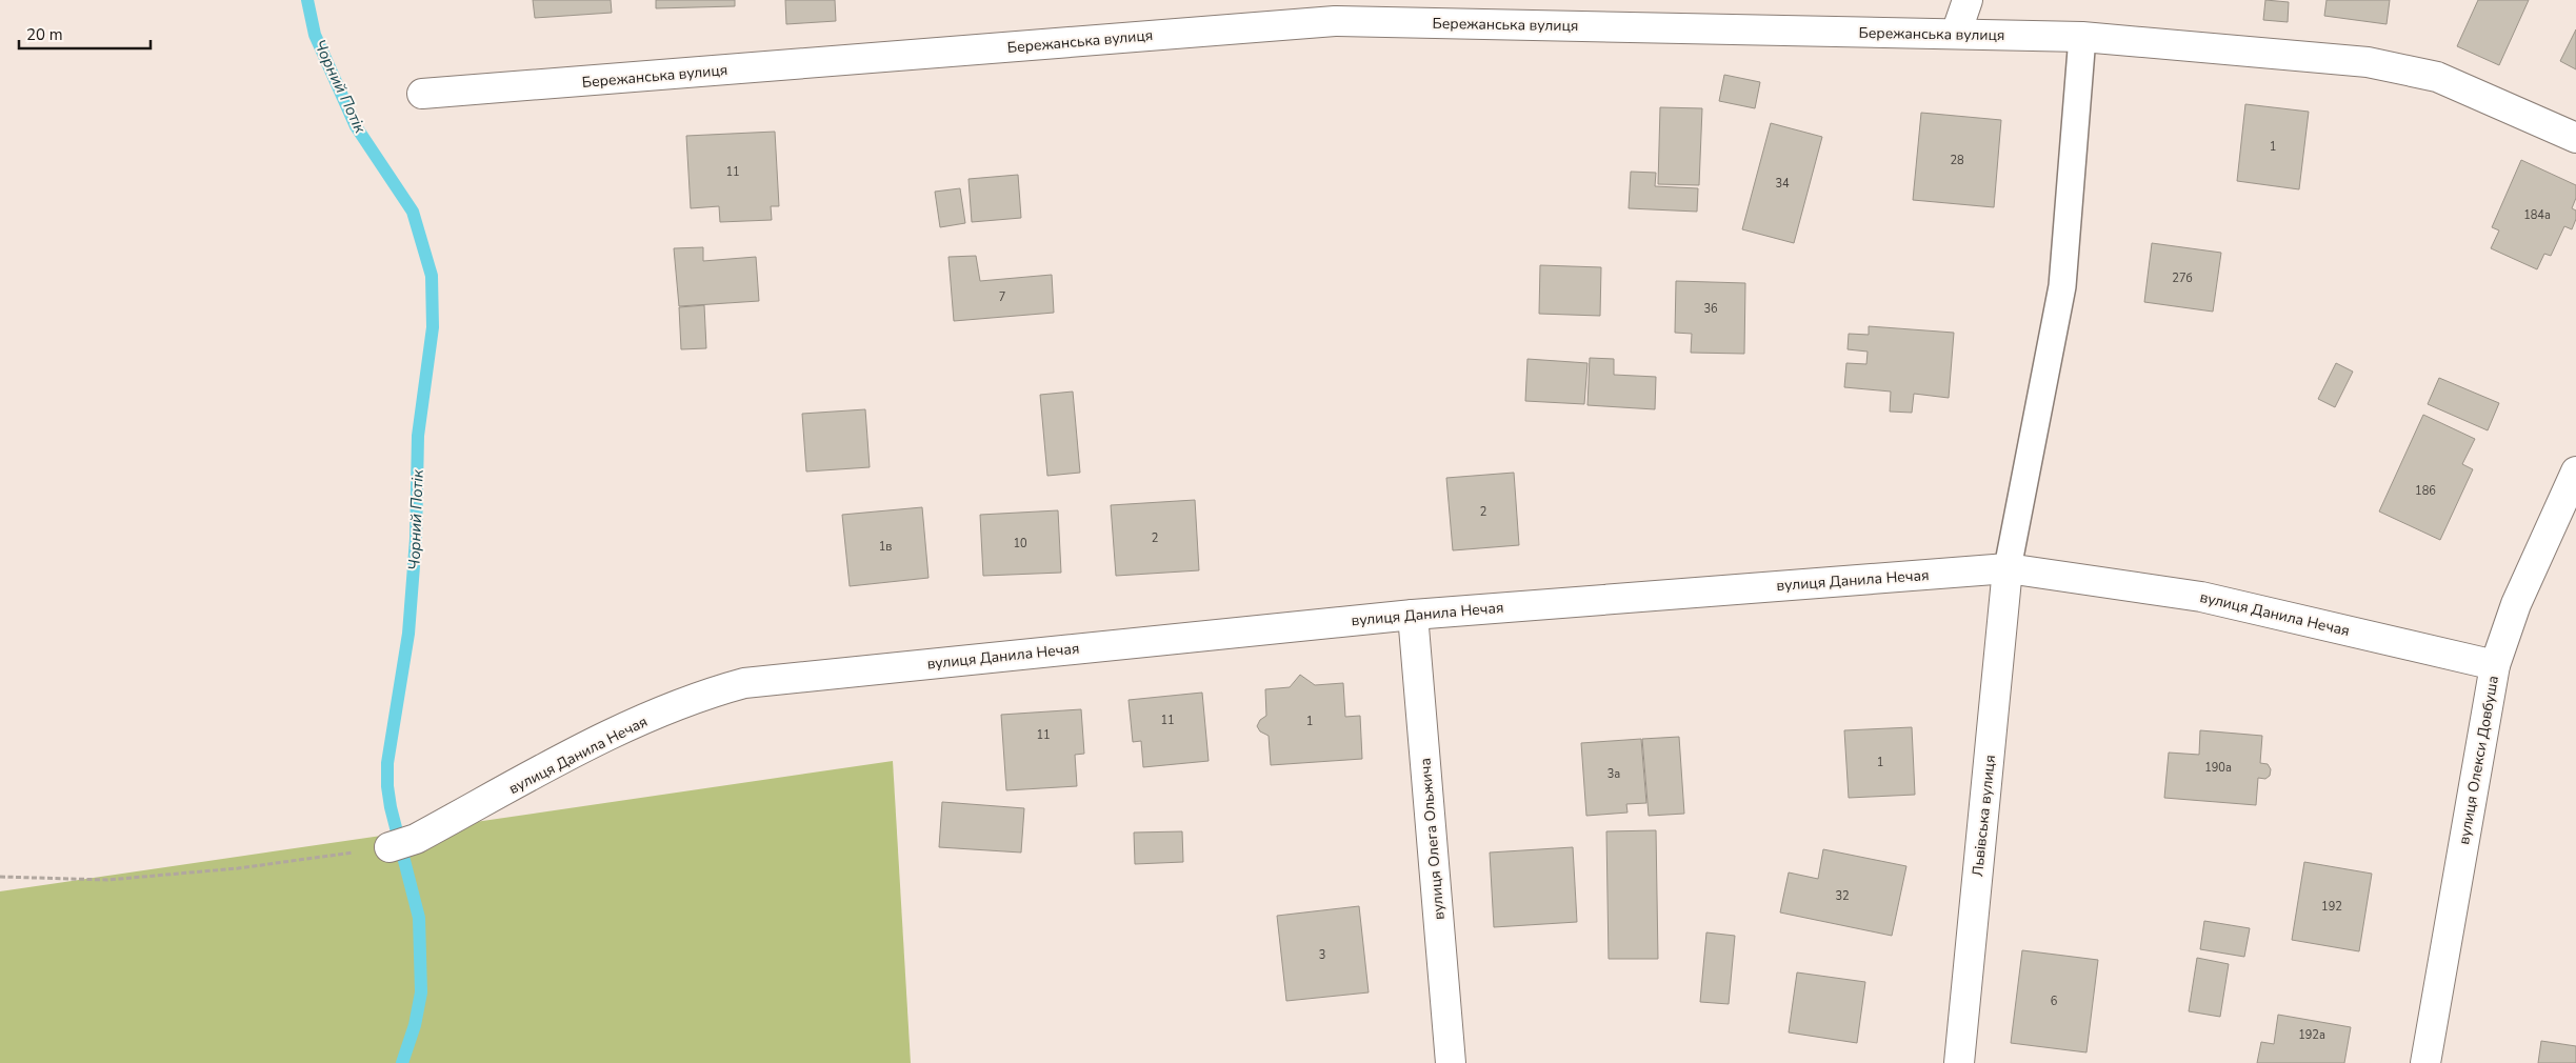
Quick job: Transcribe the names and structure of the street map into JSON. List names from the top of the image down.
{
  "streets": {
    "street": [
      "Бережанська вулиця",
      "вулиця Данила Нечая",
      "вулиця Олекси Довбуша",
      "Львівська вулиця",
      "вулиця Олега Ольжича"
    ]
  },
  "crossings": [
    ["вулиця Данила Нечая", "вулиця Олекси Довбуша"],
    ["вулиця Данила Нечая", "Львівська вулиця"],
    ["вулиця Данила Нечая", "вулиця Олега Ольжича"]
  ],
  "water": ["Чорний Потік"],
  "house_numbers": [
    "1",
    "28",
    "11",
    "34",
    "184а",
    "27б",
    "7",
    "36",
    "186",
    "2",
    "2",
    "10",
    "1в",
    "11",
    "1",
    "11",
    "1",
    "190а",
    "3а",
    "32",
    "192",
    "3",
    "6",
    "192а"
  ],
  "scale_bar": "20 m"
}
